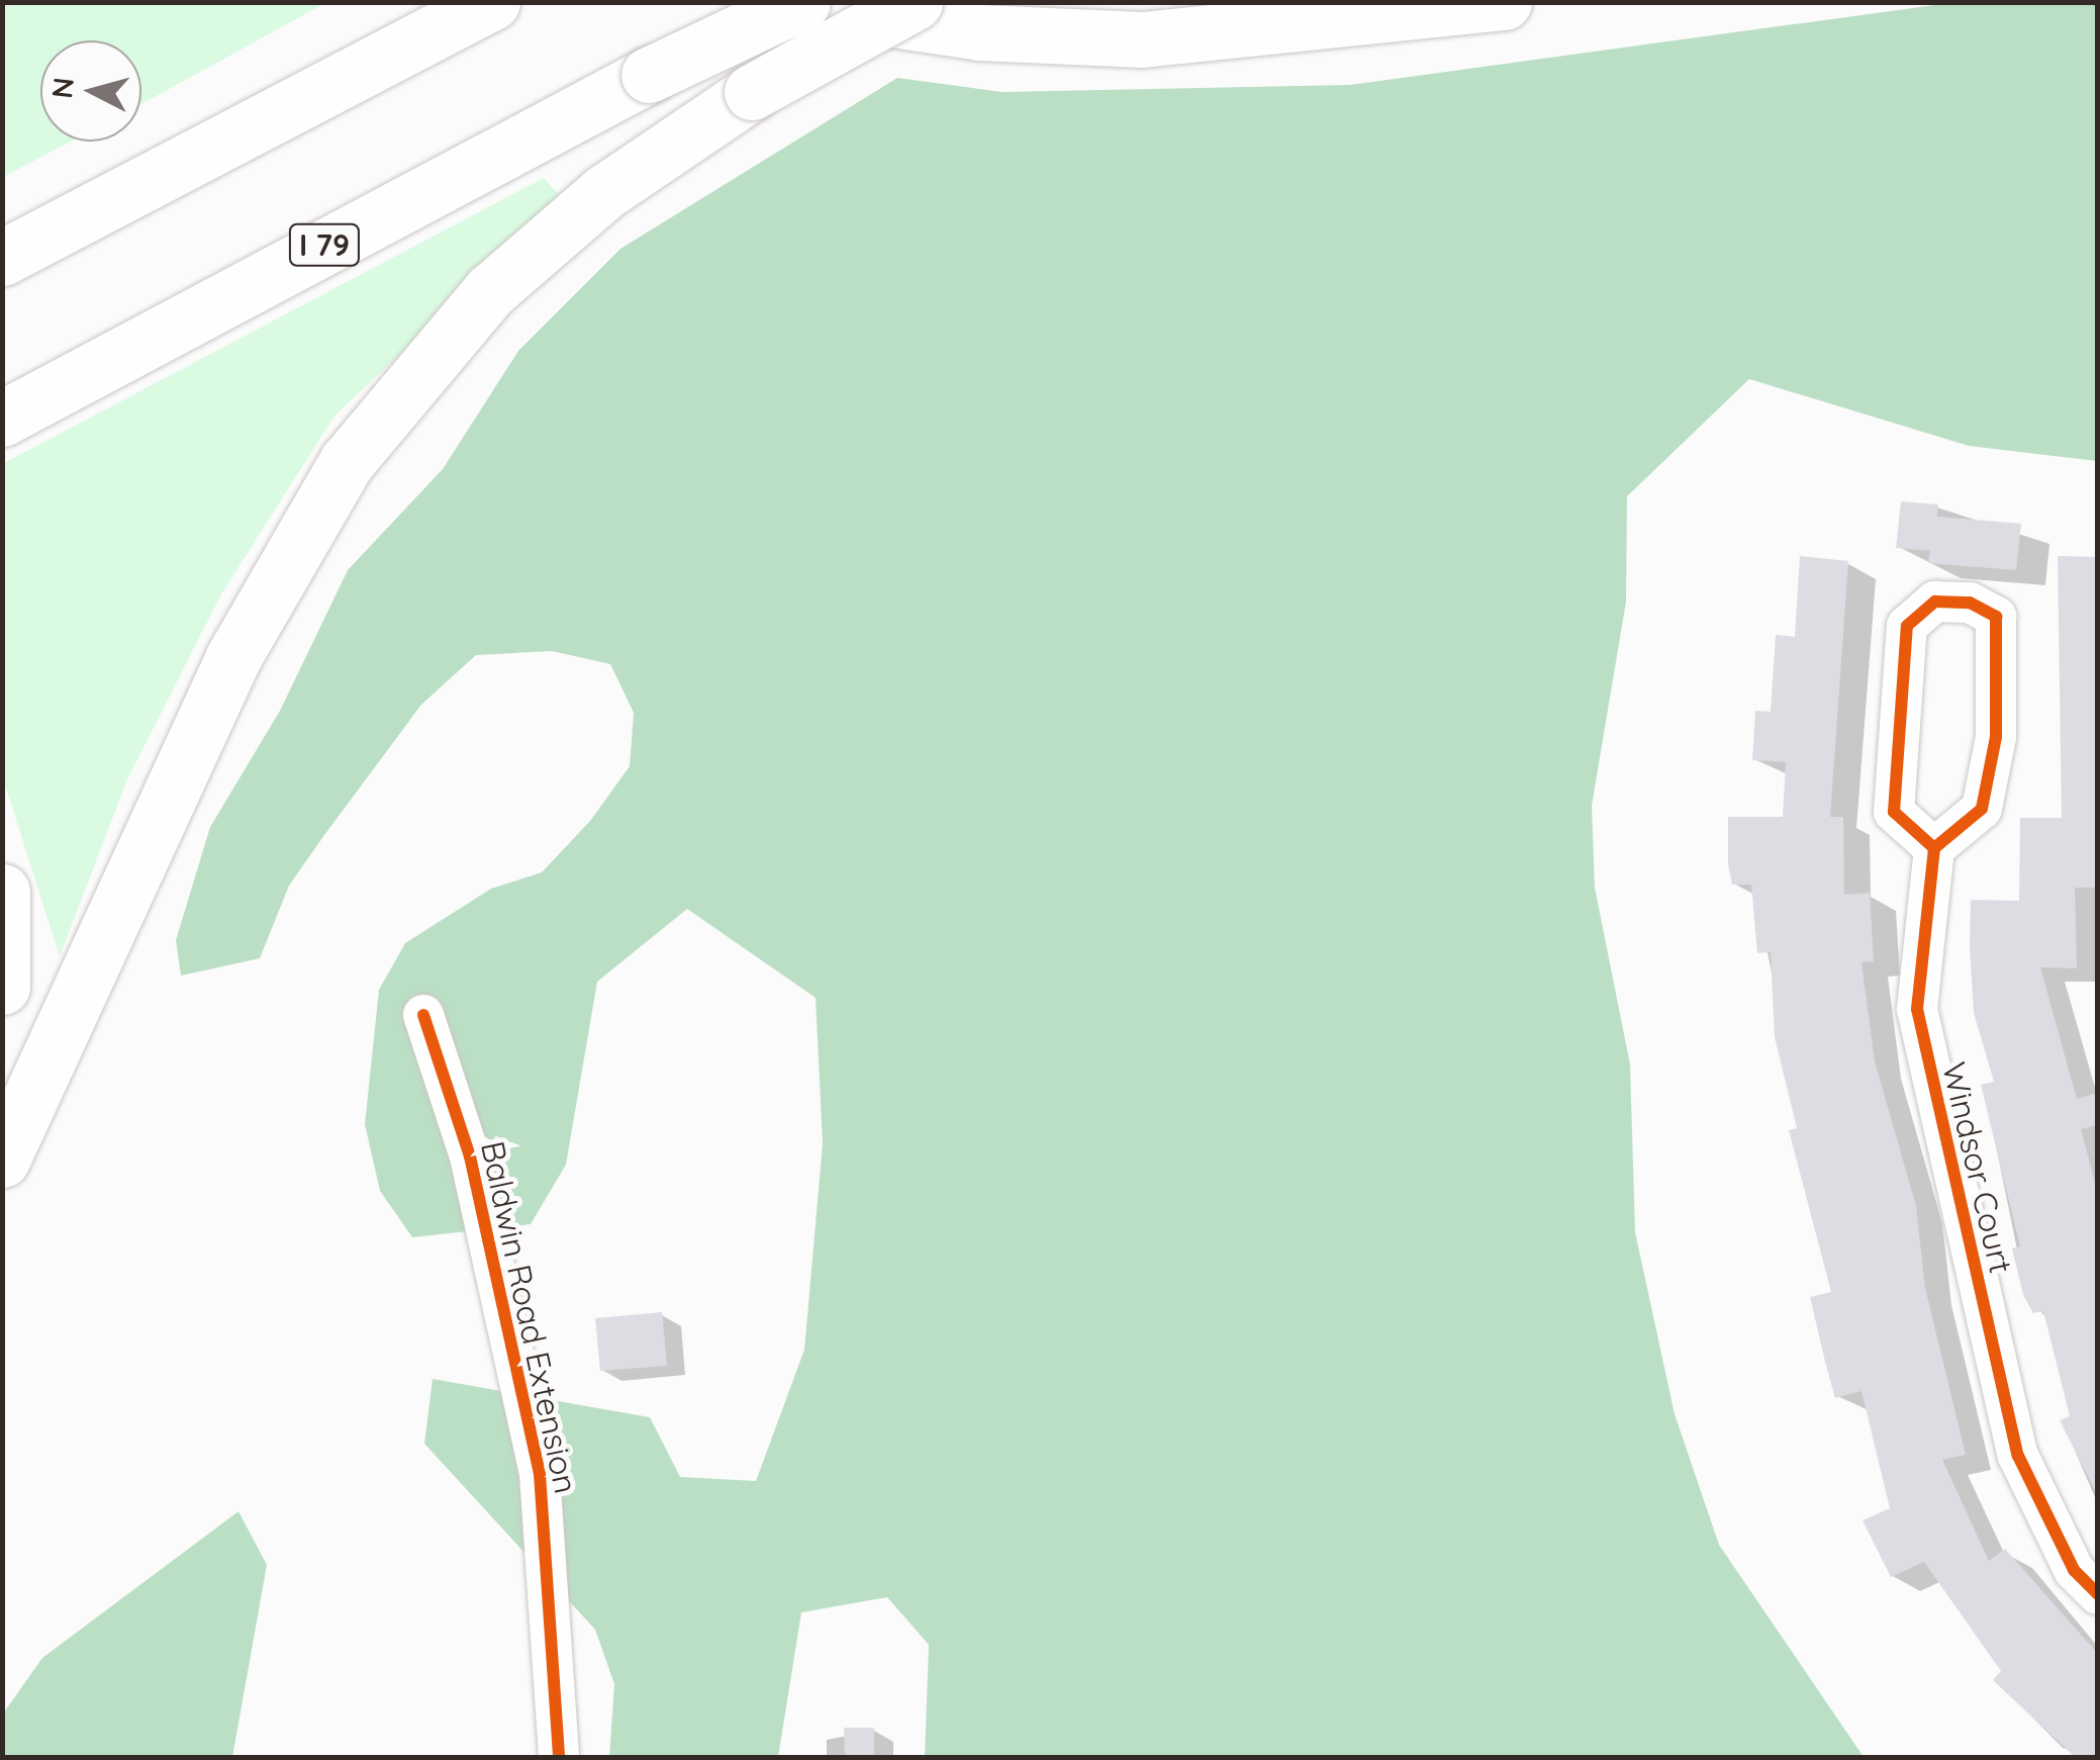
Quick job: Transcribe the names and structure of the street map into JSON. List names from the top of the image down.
{
  "streets": {
    "highway": ["I 79"],
    "street": ["Windsor Court", "Baldwin Road Extension"]
  },
  "north": "left"
}
